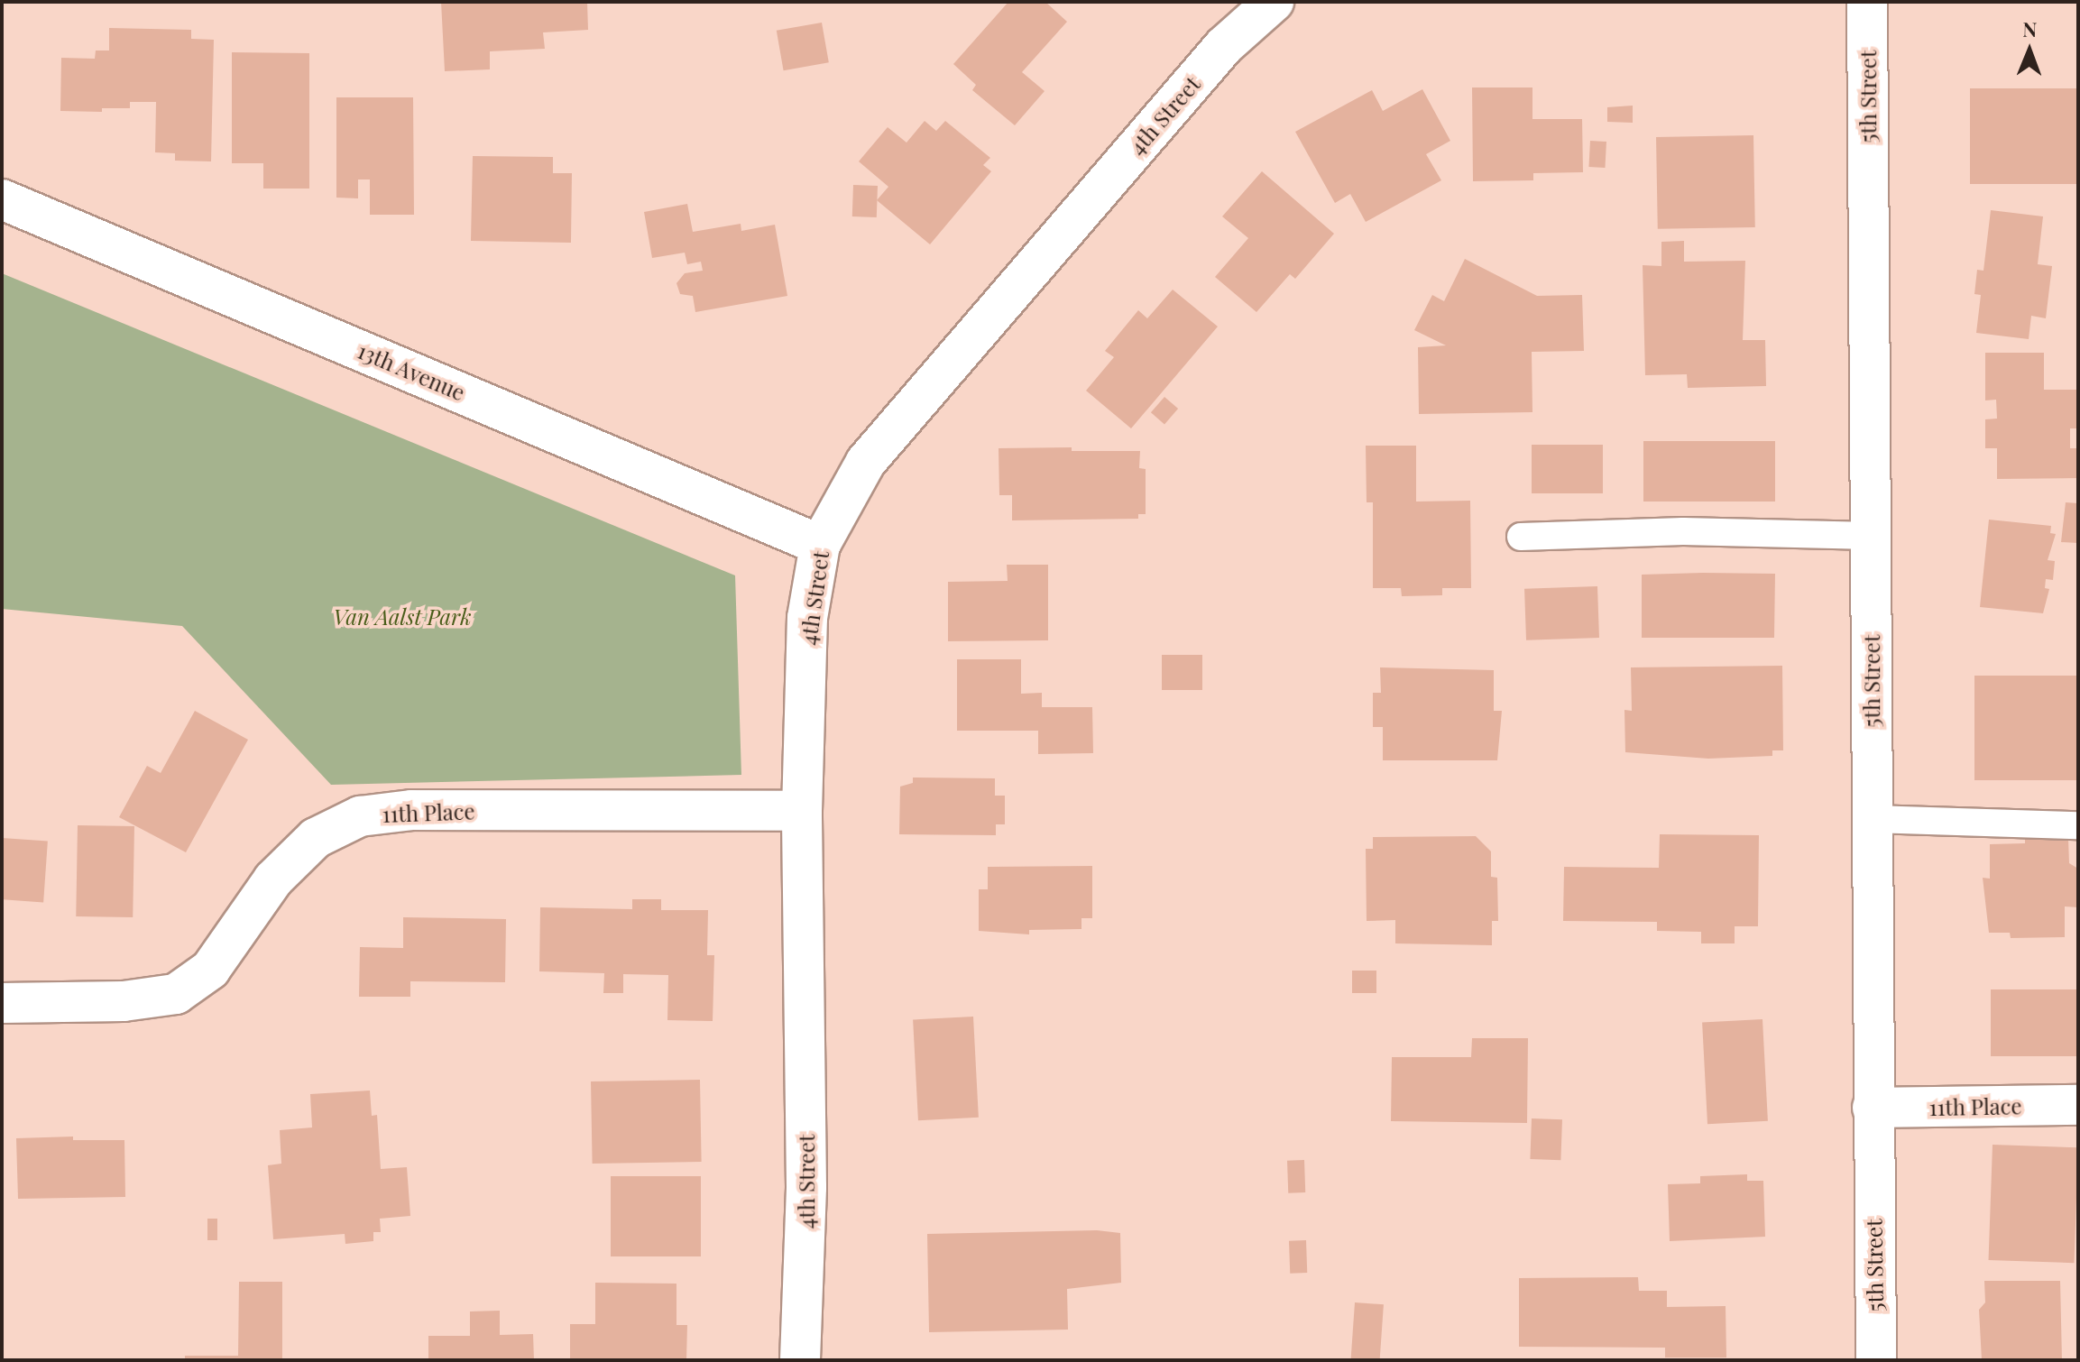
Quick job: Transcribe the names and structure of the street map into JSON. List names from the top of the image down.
{
  "streets": {
    "street": [
      "5th Street",
      "4th Street",
      "13th Avenue",
      "11th Place"
    ]
  },
  "crossings": [
    ["5th Street", "11th Place"],
    ["4th Street", "13th Avenue"],
    ["4th Street", "11th Place"]
  ],
  "parks": ["Van Aalst Park"],
  "north": "top"
}
